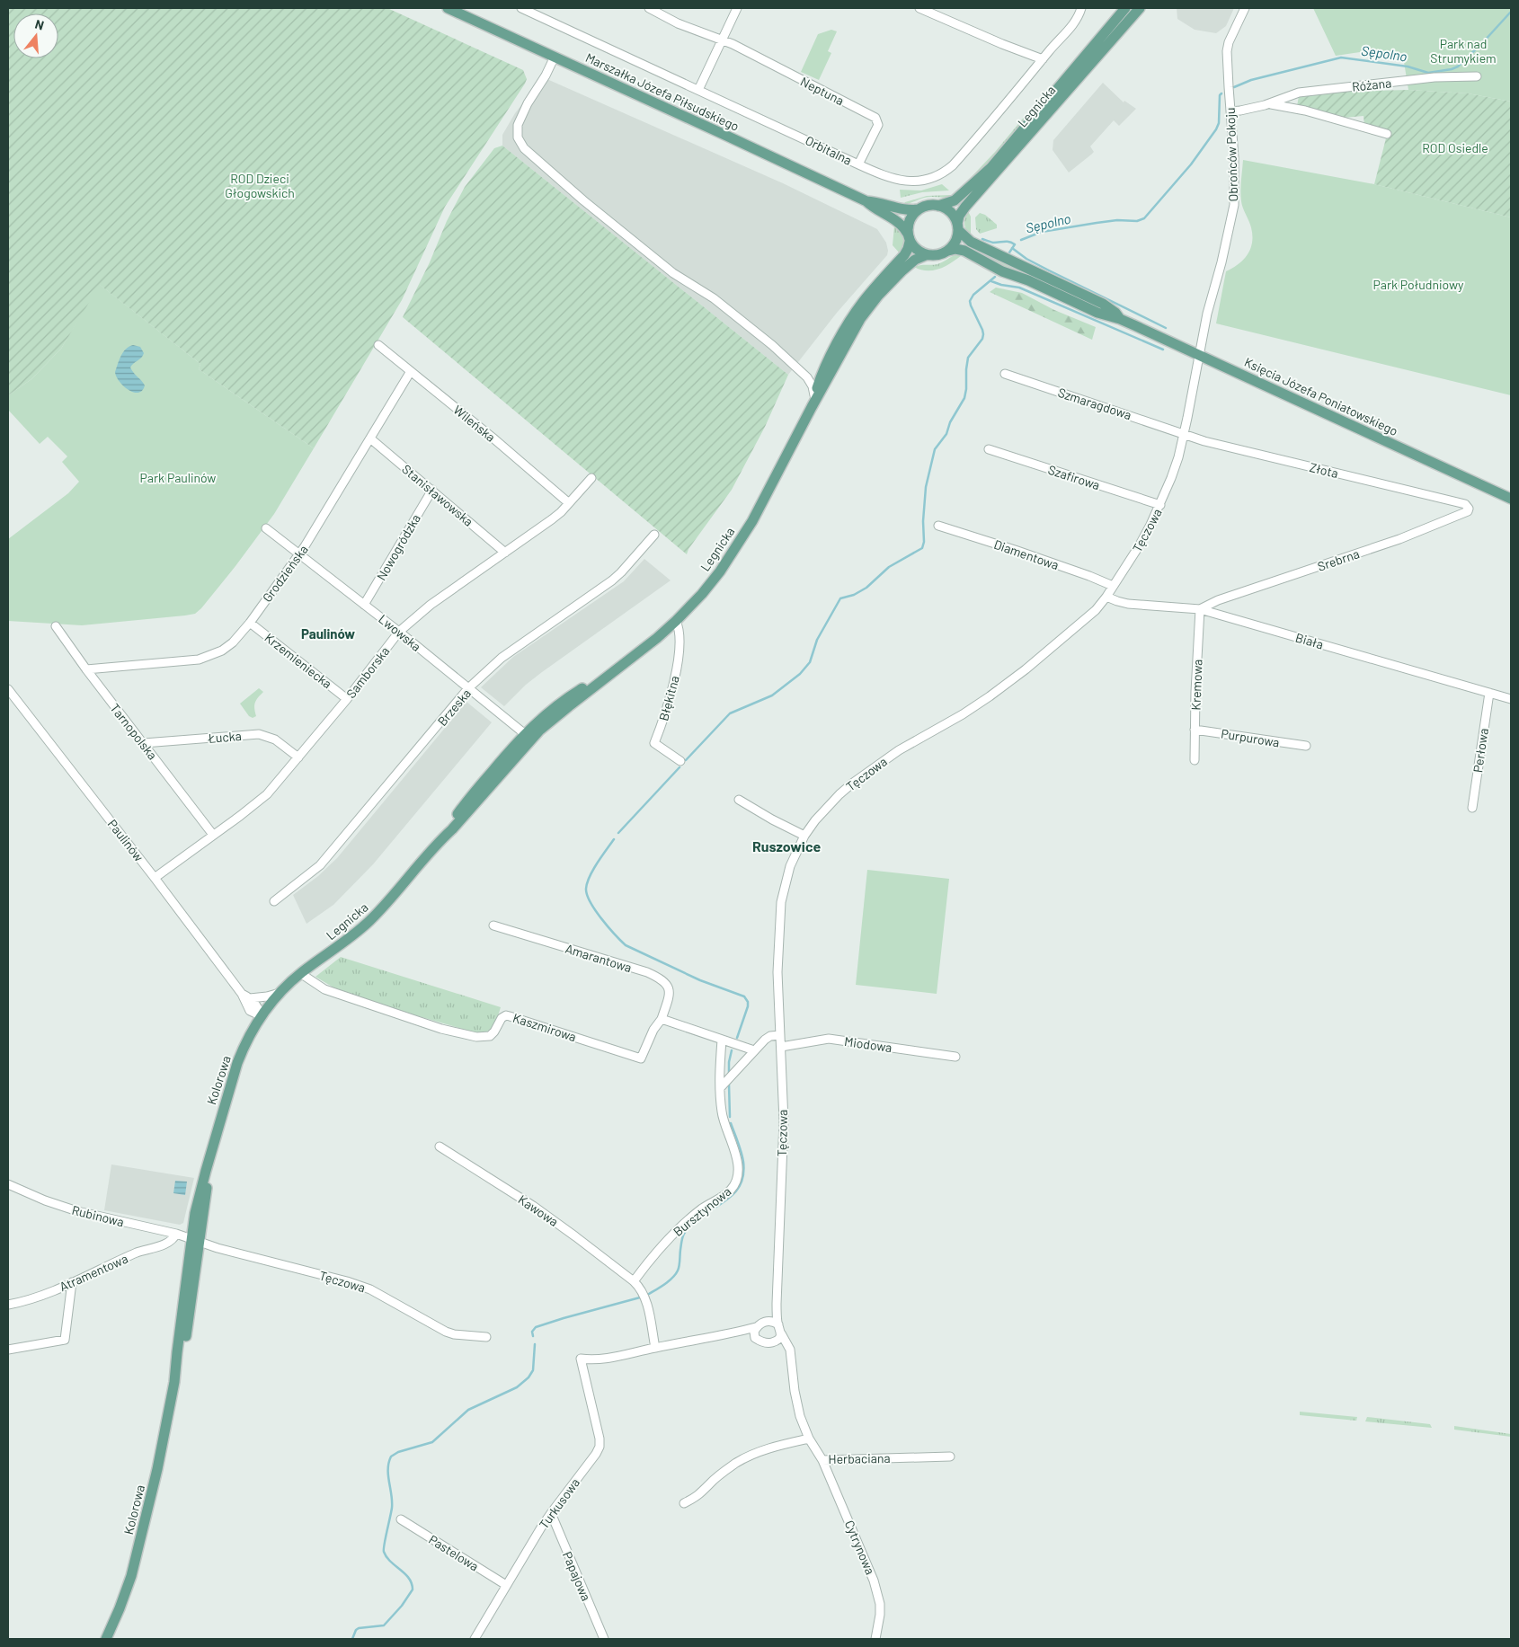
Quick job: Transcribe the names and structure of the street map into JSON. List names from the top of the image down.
{
  "streets": {
    "main road": [
      "Marszałka Józefa Piłsudskiego",
      "Legnicka",
      "Księcia Józefa Poniatowskiego",
      "Kolorowa"
    ],
    "street": [
      "Różana",
      "Neptuna",
      "Orbitalna",
      "Obrońców Pokoju",
      "Szmaragdowa",
      "Wileńska",
      "Złota",
      "Szafirowa",
      "Stanisławowska",
      "Tęczowa",
      "Nowogródzka",
      "Diamentowa",
      "Srebrna",
      "Grodzieńska",
      "Lwowska",
      "Biała",
      "Krzemieniecka",
      "Samborska",
      "Kremowa",
      "Błękitna",
      "Brzeska",
      "Tarnopolska",
      "Łucka",
      "Purpurowa",
      "Perłowa",
      "Paulinów",
      "Amarantowa",
      "Kaszmirowa",
      "Miodowa",
      "Kawowa",
      "Bursztynowa",
      "Rubinowa",
      "Atramentowa",
      "Herbaciana",
      "Turkusowa",
      "Cytrynowa",
      "Pastelowa",
      "Papajowa"
    ]
  },
  "crossings": [
    ["Różana", "Obrońców Pokoju"],
    ["Neptuna", "Orbitalna"],
    ["Marszałka Józefa Piłsudskiego", "Legnicka"],
    ["Marszałka Józefa Piłsudskiego", "Księcia Józefa Poniatowskiego"],
    ["Legnicka", "Księcia Józefa Poniatowskiego"],
    ["Legnicka", "Lwowska"],
    ["Legnicka", "Błękitna"],
    ["Legnicka", "Paulinów"],
    ["Legnicka", "Kaszmirowa"],
    ["Legnicka", "Kolorowa"],
    ["Obrońców Pokoju", "Księcia Józefa Poniatowskiego"],
    ["Obrońców Pokoju", "Tęczowa"],
    ["Księcia Józefa Poniatowskiego", "Tęczowa"],
    ["Szmaragdowa", "Złota"],
    ["Szmaragdowa", "Tęczowa"],
    ["Wileńska", "Grodzieńska"],
    ["Wileńska", "Samborska"],
    ["Złota", "Tęczowa"],
    ["Złota", "Srebrna"],
    ["Szafirowa", "Tęczowa"],
    ["Stanisławowska", "Nowogródzka"],
    ["Stanisławowska", "Grodzieńska"],
    ["Stanisławowska", "Samborska"],
    ["Tęczowa", "Diamentowa"],
    ["Tęczowa", "Biała"],
    ["Tęczowa", "Miodowa"],
    ["Tęczowa", "Kolorowa"],
    ["Tęczowa", "Rubinowa"],
    ["Tęczowa", "Herbaciana"],
    ["Nowogródzka", "Lwowska"],
    ["Srebrna", "Biała"],
    ["Srebrna", "Kremowa"],
    ["Grodzieńska", "Lwowska"],
    ["Grodzieńska", "Krzemieniecka"],
    ["Grodzieńska", "Tarnopolska"],
    ["Lwowska", "Samborska"],
    ["Lwowska", "Brzeska"],
    ["Biała", "Kremowa"],
    ["Biała", "Perłowa"],
    ["Krzemieniecka", "Samborska"],
    ["Samborska", "Tarnopolska"],
    ["Samborska", "Łucka"],
    ["Samborska", "Paulinów"],
    ["Kremowa", "Purpurowa"],
    ["Tarnopolska", "Łucka"],
    ["Paulinów", "Kolorowa"],
    ["Amarantowa", "Kaszmirowa"],
    ["Kolorowa", "Rubinowa"],
    ["Kawowa", "Bursztynowa"],
    ["Rubinowa", "Atramentowa"],
    ["Herbaciana", "Cytrynowa"],
    ["Turkusowa", "Pastelowa"],
    ["Turkusowa", "Papajowa"]
  ],
  "districts": ["Paulinów", "Ruszowice"],
  "water": ["Sępolno"],
  "parks": [
    "Park nad Strumykiem",
    "ROD Osiedle",
    "ROD Dzieci Głogowskich",
    "Park Południowy",
    "Park Paulinów"
  ],
  "north": "top"
}
